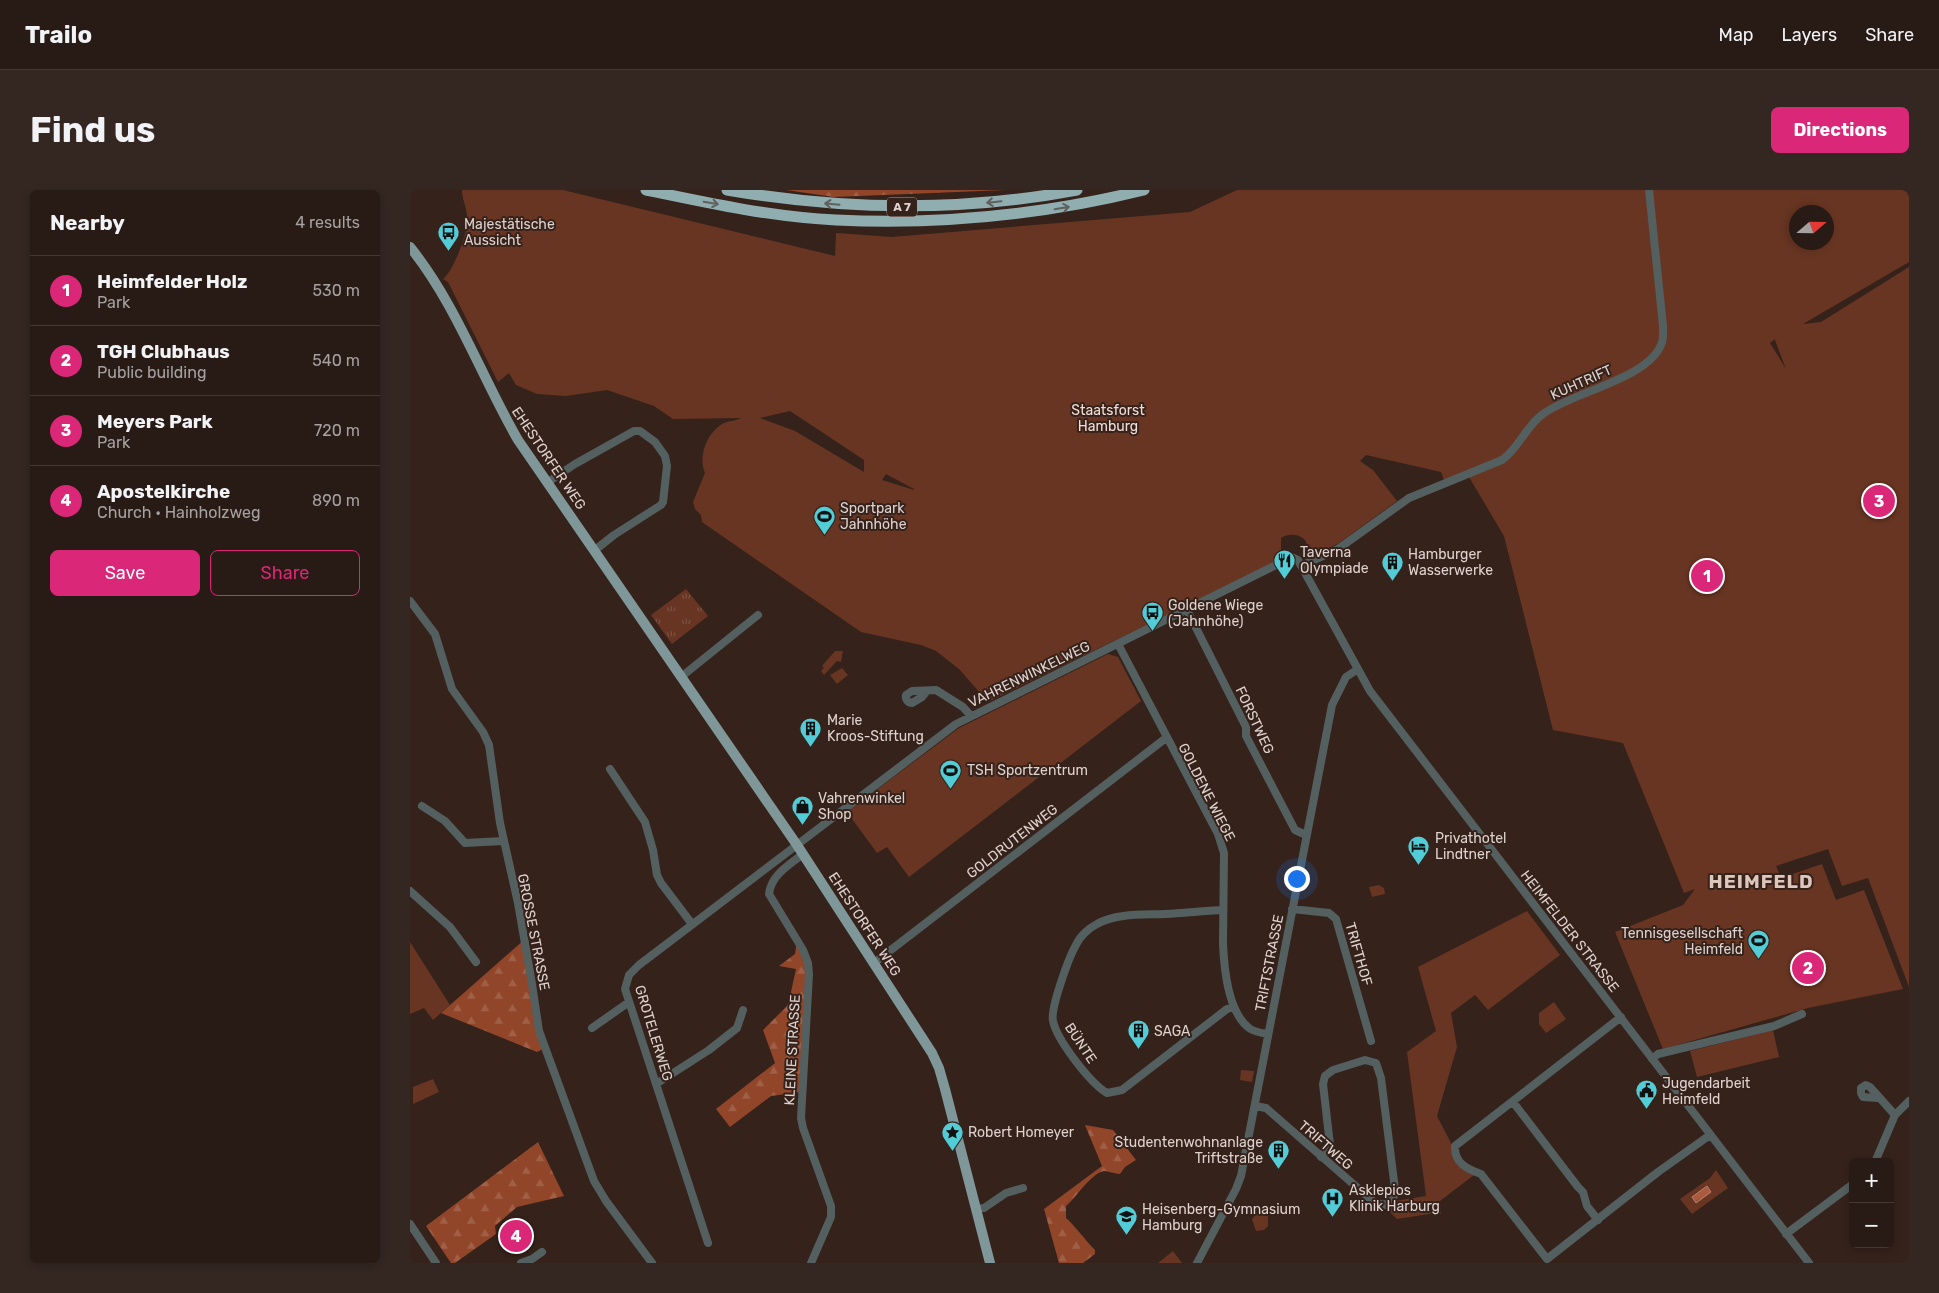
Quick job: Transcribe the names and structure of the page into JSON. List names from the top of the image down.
{
  "streets": {
    "highway": ["A 7"],
    "main road": ["EHESTORFER WEG"],
    "street": [
      "KUHTRIFT",
      "VAHRENWINKELWEG",
      "FORSTWEG",
      "GOLDENE WIEGE",
      "GOLDRUTENWEG",
      "HEIMFELDER STRASSE",
      "GROSSE STRASSE",
      "TRIFTHOF",
      "TRIFTSTRASSE",
      "GROTELERWEG",
      "BÜNTE",
      "KLEINE STRASSE",
      "TRIFTWEG"
    ]
  },
  "crossings": [
    ["KUHTRIFT", "HEIMFELDER STRASSE"],
    ["EHESTORFER WEG", "VAHRENWINKELWEG"],
    ["EHESTORFER WEG", "GOLDRUTENWEG"],
    ["EHESTORFER WEG", "GROTELERWEG"],
    ["EHESTORFER WEG", "KLEINE STRASSE"],
    ["VAHRENWINKELWEG", "FORSTWEG"],
    ["VAHRENWINKELWEG", "GOLDENE WIEGE"],
    ["VAHRENWINKELWEG", "HEIMFELDER STRASSE"],
    ["VAHRENWINKELWEG", "GROTELERWEG"],
    ["VAHRENWINKELWEG", "KLEINE STRASSE"],
    ["FORSTWEG", "TRIFTSTRASSE"],
    ["GOLDENE WIEGE", "GOLDRUTENWEG"],
    ["GOLDENE WIEGE", "TRIFTSTRASSE"],
    ["GOLDENE WIEGE", "BÜNTE"],
    ["HEIMFELDER STRASSE", "TRIFTSTRASSE"],
    ["TRIFTHOF", "TRIFTSTRASSE"],
    ["TRIFTSTRASSE", "TRIFTWEG"],
    ["GROTELERWEG", "KLEINE STRASSE"]
  ],
  "districts": ["HEIMFELD"],
  "parks": ["Staatsforst Hamburg"],
  "places": {
    "bus stop": ["Majestätische Aussicht", "Goldene Wiege (Jahnhöhe)"],
    "sports": ["Sportpark Jahnhöhe", "TSH Sportzentrum", "Tennisgesellschaft Heimfeld"],
    "restaurant": ["Taverna Olympiade"],
    "building": [
      "Hamburger Wasserwerke",
      "Marie Kroos-Stiftung",
      "SAGA",
      "Studentenwohnanlage Triftstraße"
    ],
    "shop": ["Vahrenwinkel Shop"],
    "hotel": ["Privathotel Lindtner"],
    "public building": ["Jugendarbeit Heimfeld"],
    "place": ["Robert Homeyer"],
    "hospital": ["Asklepios Klinik Harburg"],
    "school or university": ["Heisenberg-Gymnasium Hamburg"]
  },
  "north": "right",
  "page": {
    "header": "Trailo",
    "nav": ["Map", "Layers", "Share"],
    "buttons": [
      "Directions",
      ["Save", "Share"]
    ],
    "title": "Find us",
    "heading": ["Nearby", "4 results"],
    "list": [
      {
        "mark": "1",
        "name": "Heimfelder Holz",
        "note": "Park",
        "value": "530 m"
      },
      {
        "mark": "2",
        "name": "TGH Clubhaus",
        "note": "Public building",
        "value": "540 m"
      },
      {
        "mark": "3",
        "name": "Meyers Park",
        "note": "Park",
        "value": "720 m"
      },
      {
        "mark": "4",
        "name": "Apostelkirche",
        "note": "Church · Hainholzweg",
        "value": "890 m"
      }
    ],
    "pins": [
      "3",
      "1",
      "2",
      "4"
    ],
    "map_buttons": ["+", "−"]
  }
}
